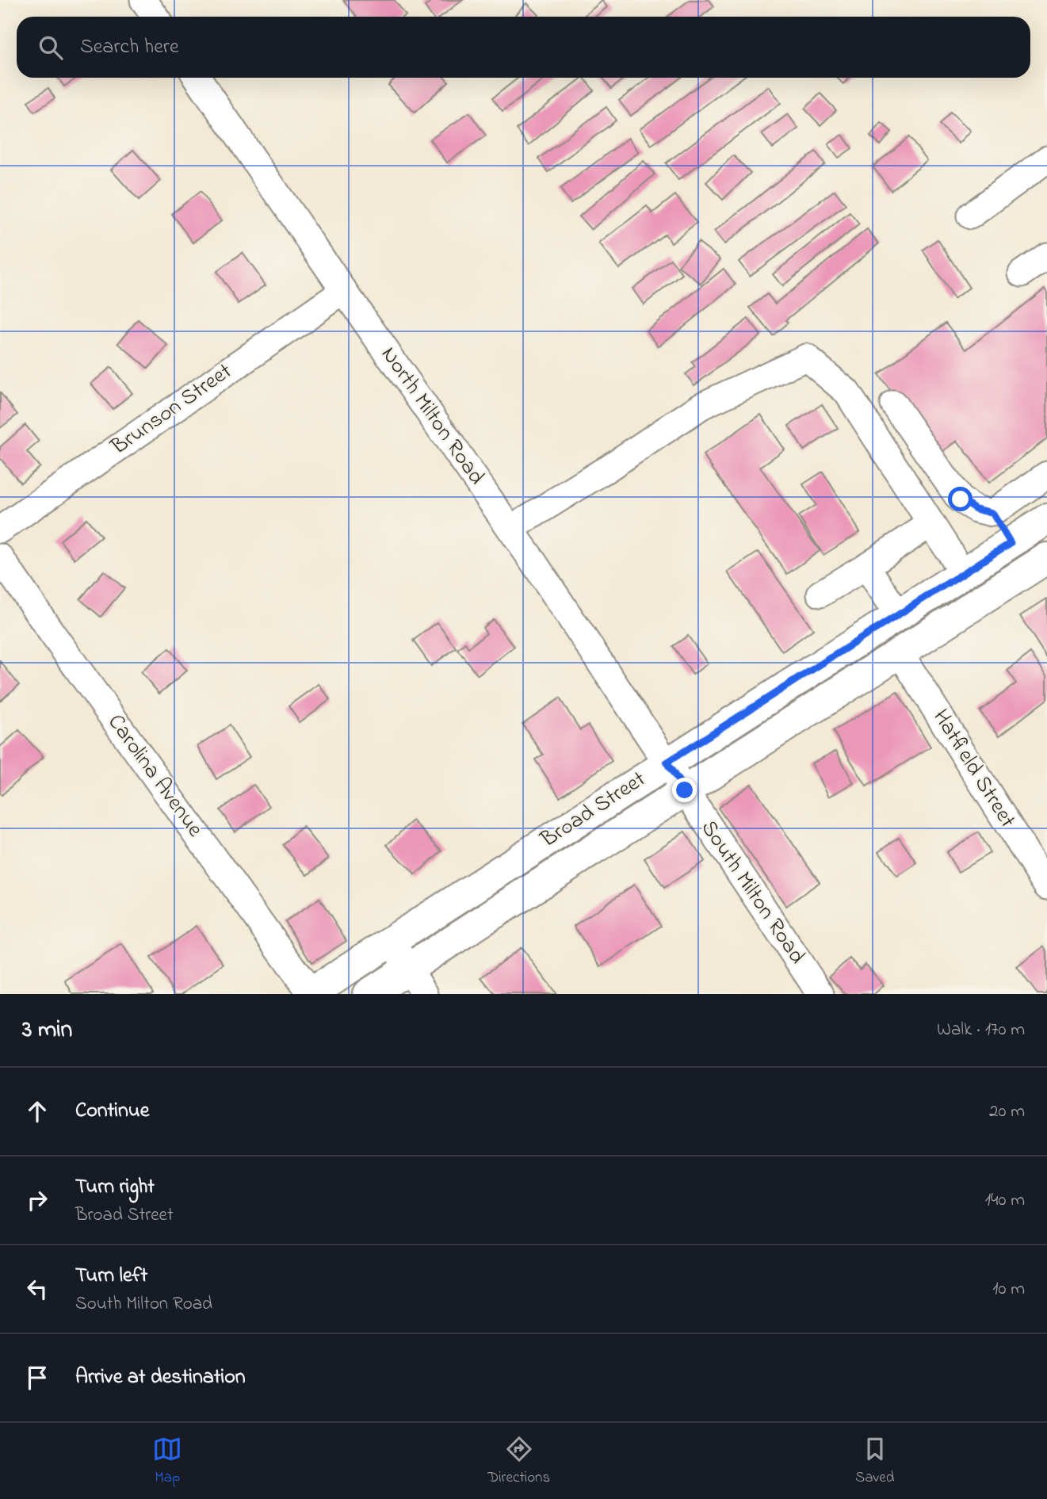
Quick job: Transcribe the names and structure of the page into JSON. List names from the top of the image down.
{
  "streets": {
    "main road": ["Broad Street"],
    "street": [
      "Brunson Street",
      "North Milton Road",
      "Hatfield Street",
      "Carolina Avenue",
      "South Milton Road"
    ]
  },
  "crossings": [
    ["Brunson Street", "North Milton Road"],
    ["North Milton Road", "Broad Street"],
    ["North Milton Road", "South Milton Road"],
    ["Hatfield Street", "Broad Street"],
    ["Carolina Avenue", "Broad Street"],
    ["Broad Street", "South Milton Road"]
  ],
  "page": {
    "search": "Search here",
    "heading": ["3 min", "Walk · 170 m"],
    "list": [
      ["Continue", "20 m"],
      ["Turn right", "Broad Street", "140 m"],
      ["Turn left", "South Milton Road", "10 m"],
      "Arrive at destination"
    ],
    "nav": ["Map", "Directions", "Saved"]
  }
}
